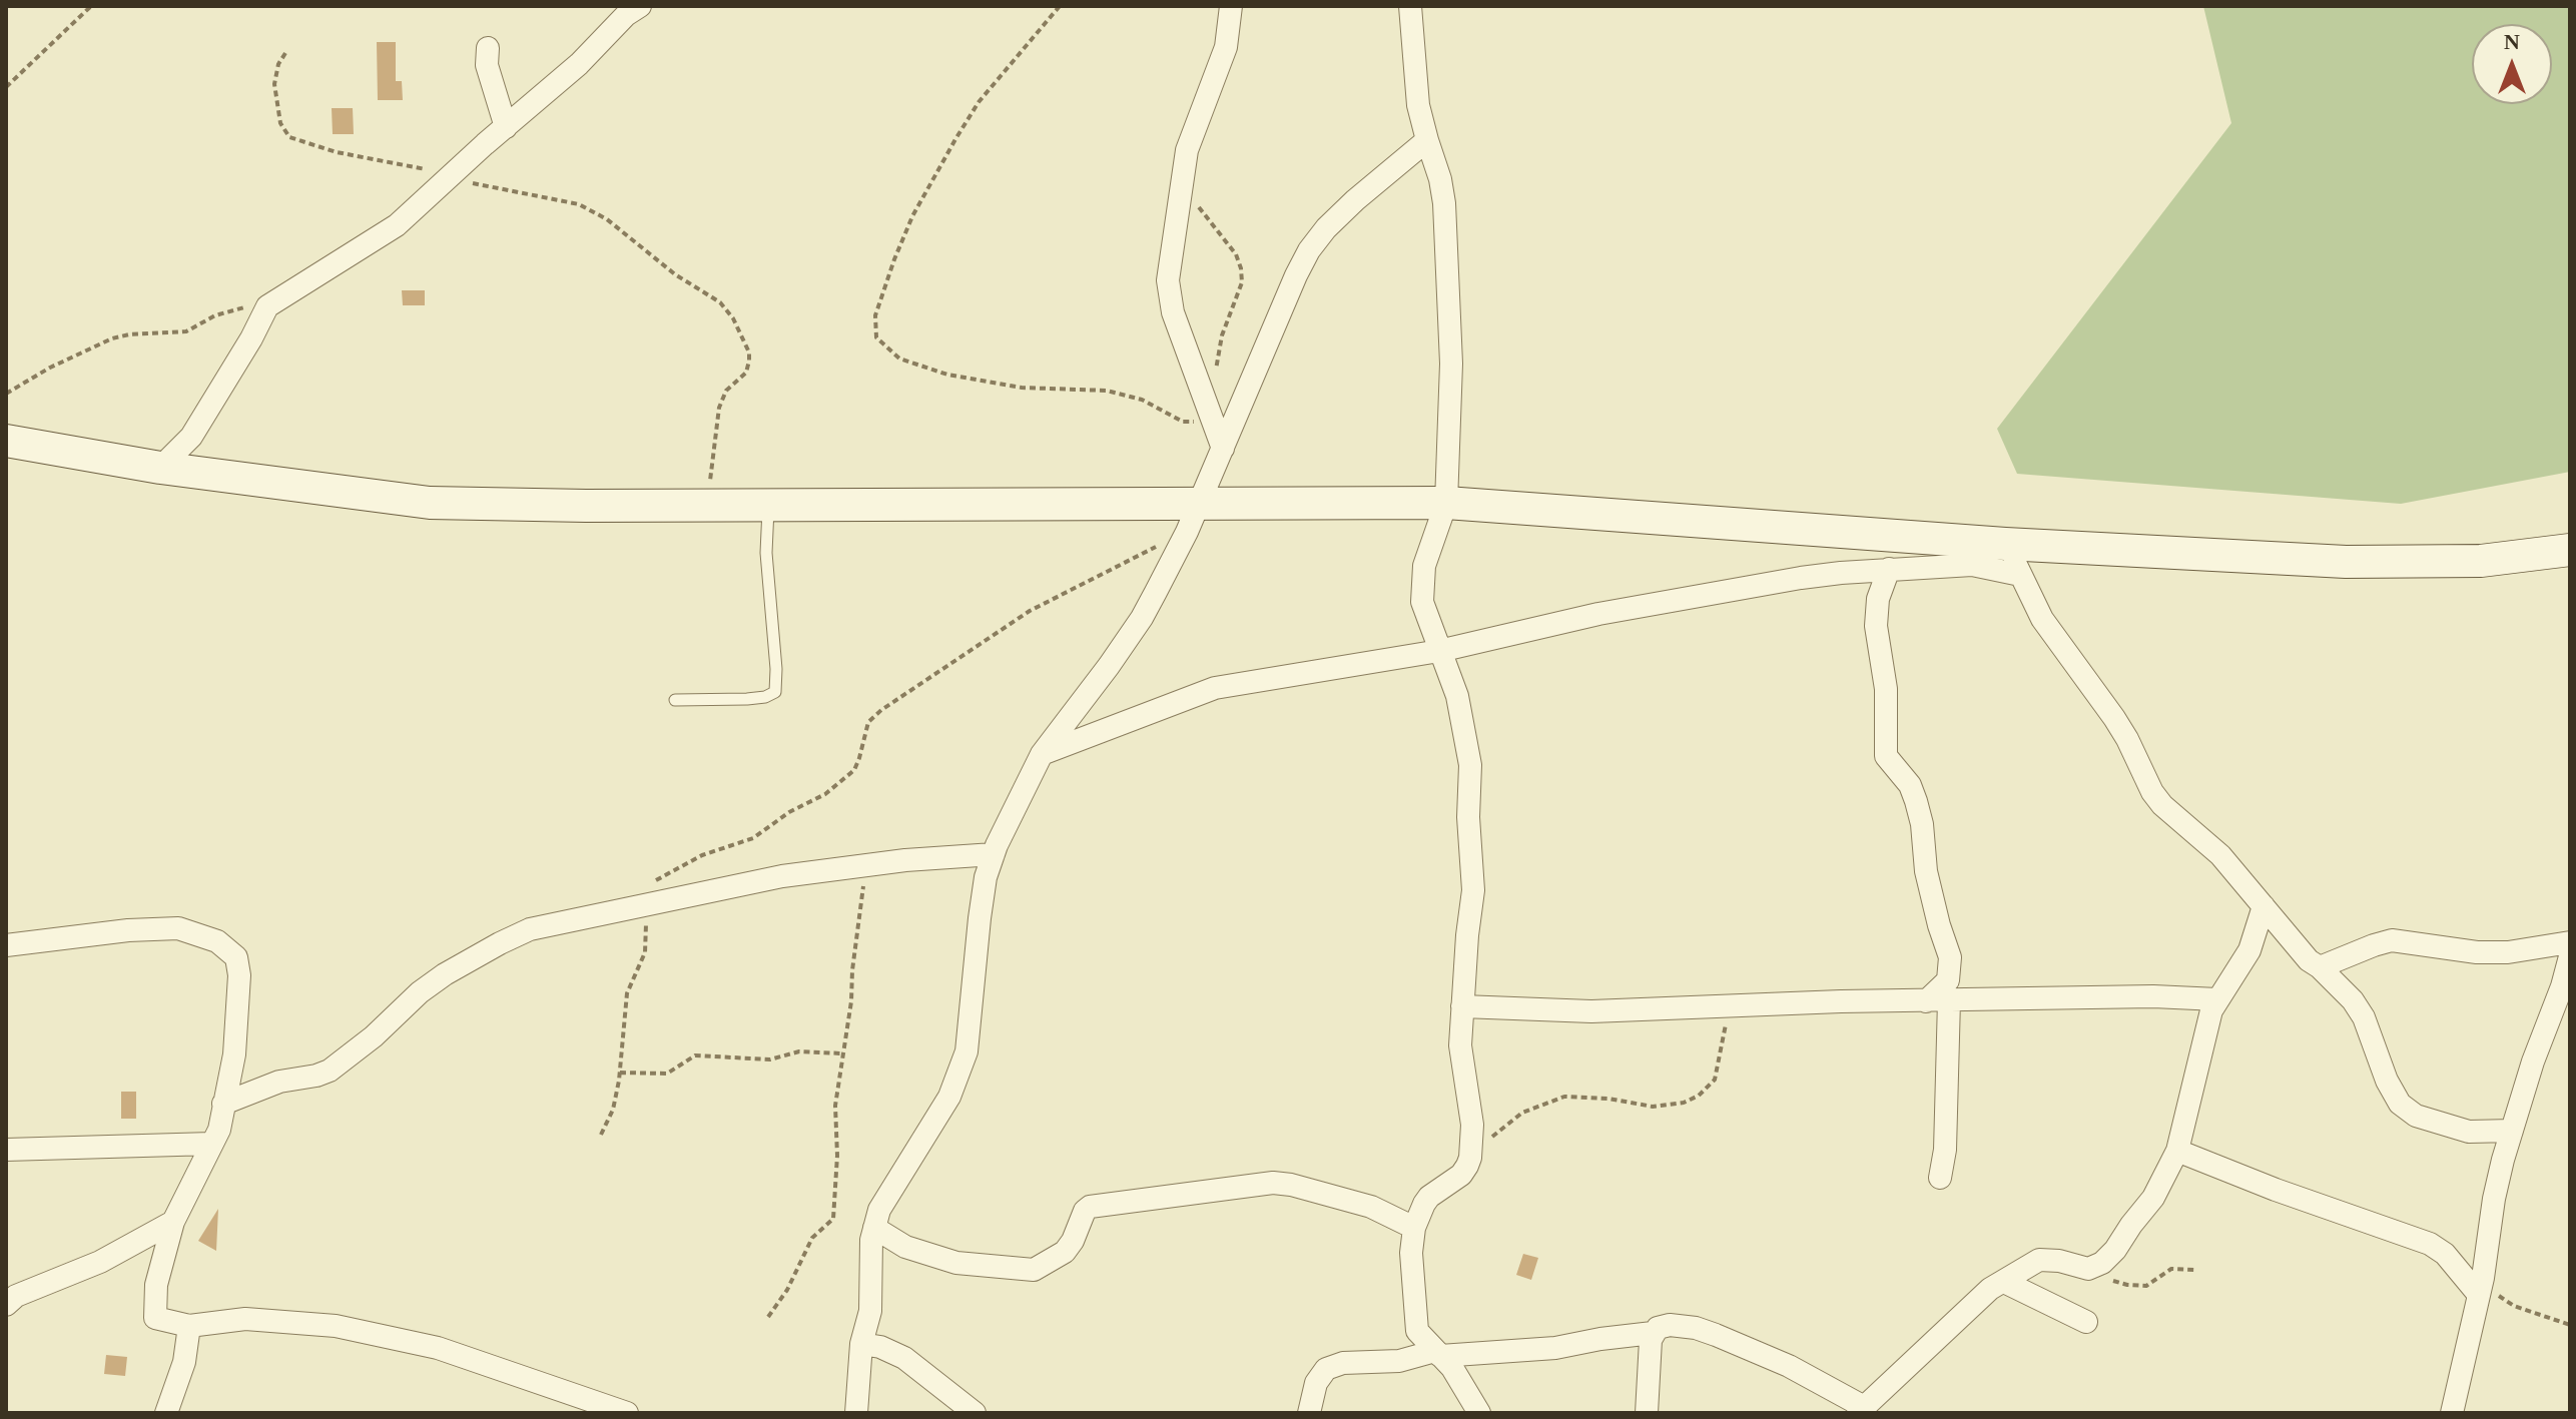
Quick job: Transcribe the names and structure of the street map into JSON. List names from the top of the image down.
{
  "north": "top"
}
